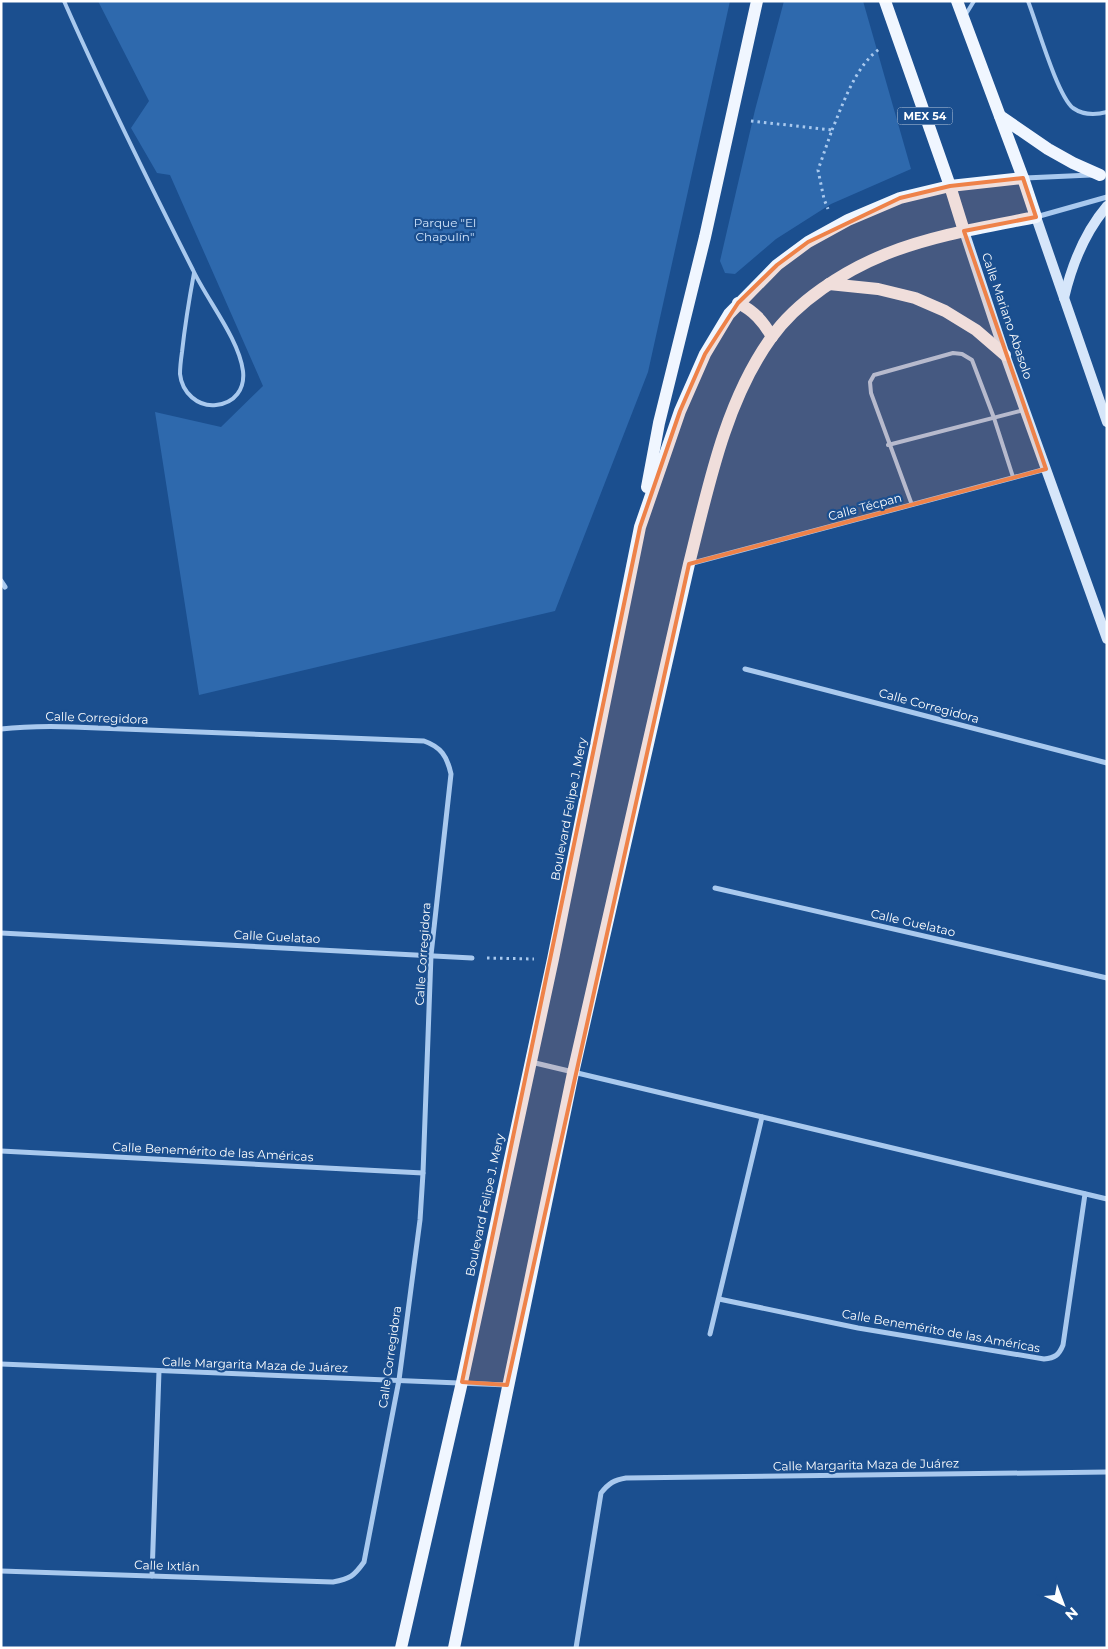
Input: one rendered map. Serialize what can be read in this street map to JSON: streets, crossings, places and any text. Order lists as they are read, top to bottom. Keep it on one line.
{"streets":{"main road":["MEX 54","Calle Mariano Abasolo","Boulevard Felipe J. Mery"],"street":["Calle Técpan","Calle Corregidora","Calle Guelatao","Calle Benemérito de las Américas","Calle Margarita Maza de Juárez","Calle Ixtlán"]},"crossings":[["Calle Mariano Abasolo","Calle Técpan"],["Calle Mariano Abasolo","Boulevard Felipe J. Mery"],["Calle Corregidora","Calle Guelatao"],["Calle Corregidora","Calle Benemérito de las Américas"],["Calle Corregidora","Calle Margarita Maza de Juárez"],["Calle Corregidora","Calle Ixtlán"],["Boulevard Felipe J. Mery","Calle Margarita Maza de Juárez"]],"parks":["Parque \"El Chapulín\""],"north":"bottom right"}
